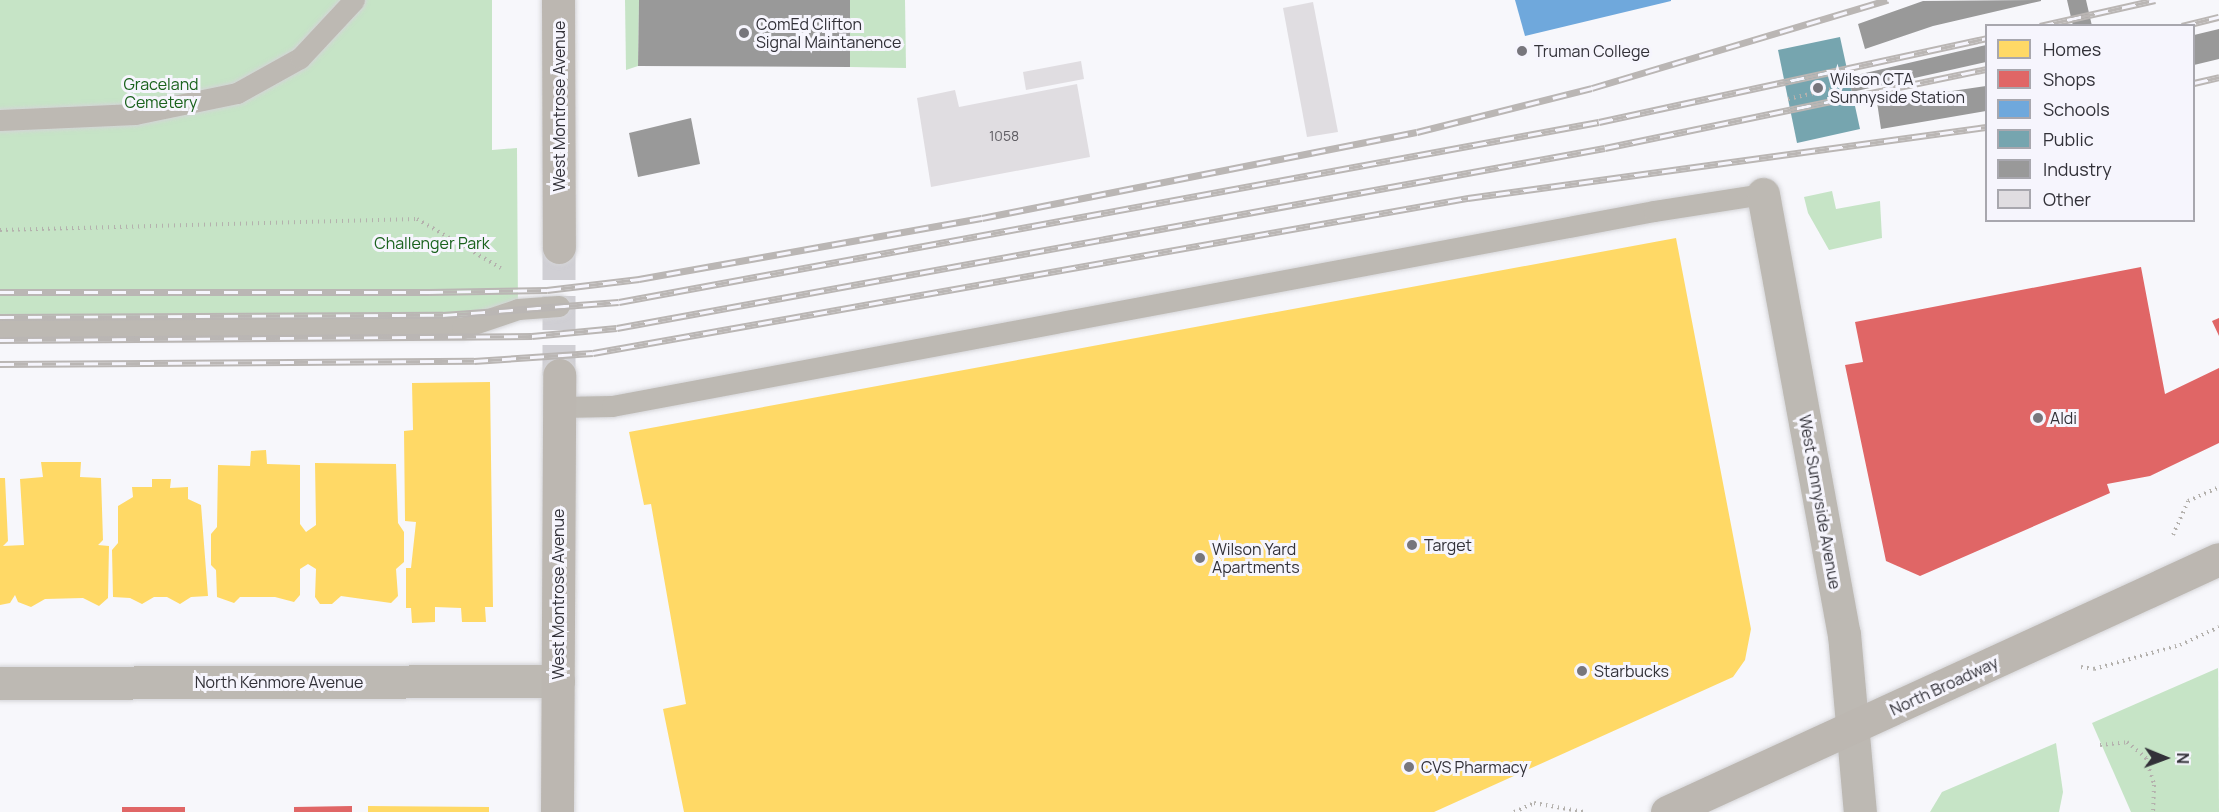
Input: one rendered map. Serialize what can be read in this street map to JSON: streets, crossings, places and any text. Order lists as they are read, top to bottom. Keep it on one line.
{"streets":{"main road":["West Montrose Avenue","North Broadway"],"street":["West Sunnyside Avenue","North Kenmore Avenue"]},"crossings":[["West Montrose Avenue","North Kenmore Avenue"],["West Sunnyside Avenue","North Broadway"]],"parks":["Graceland Cemetery","Challenger Park"],"places":["ComEd Clifton Signal Maintanence","Truman College","Wilson CTA Sunnyside Station","Aldi","Target","Wilson Yard Apartments","Starbucks","CVS Pharmacy"],"house_numbers":["1058"],"legend":["Homes","Shops","Schools","Public","Industry","Other"],"north":"right"}
